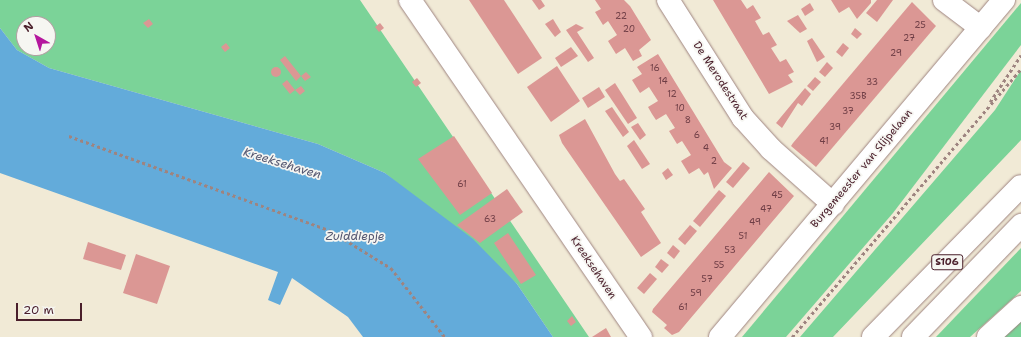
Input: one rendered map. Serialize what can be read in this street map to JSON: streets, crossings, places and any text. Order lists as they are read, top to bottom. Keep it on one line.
{"streets":{"main road":["De Merodestraat","Burgemeester van Slijpelaan","S106","Kreeksehaven"]},"crossings":[["De Merodestraat","Burgemeester van Slijpelaan"]],"water":["Kreeksehaven","Zuiddiepje"],"house_numbers":["22","25","20","27","29","16","14","33","12","35B","10","37","8","39","6","41","4","2","61","45","47","63","49","51","53","55","57","59","61"],"scale_bar":"20 m","north":"top left"}
